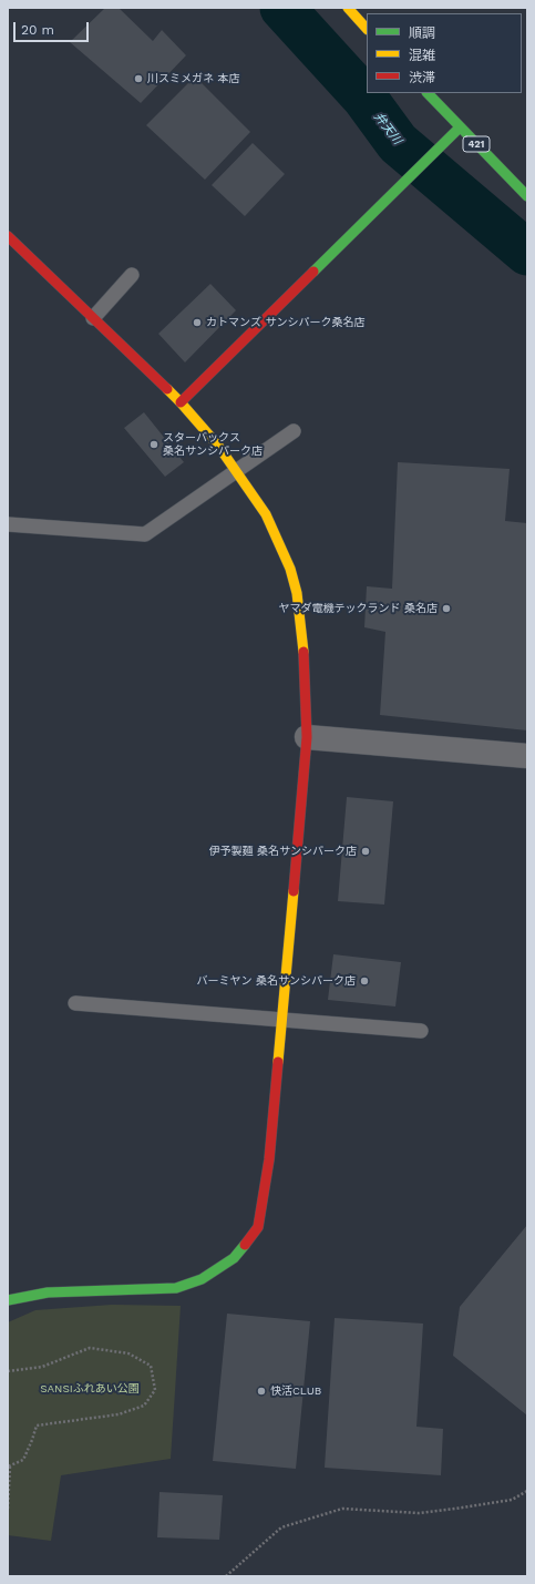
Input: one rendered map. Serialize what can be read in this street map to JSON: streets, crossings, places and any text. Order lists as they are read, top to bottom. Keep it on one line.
{"streets":{"main road":["421"]},"water":["弁天川"],"parks":["SANSIふれあい公園"],"places":["川スミメガネ 本店","カトマンズ サンシパーク桑名店","スターバックス 桑名サンシパーク店","ヤマダ電機テックランド 桑名店","伊予製麺 桑名サンシパーク店","バーミヤン 桑名サンシパーク店","快活CLUB"],"legend":["順調","混雑","渋滞"],"scale_bar":"20 m"}
